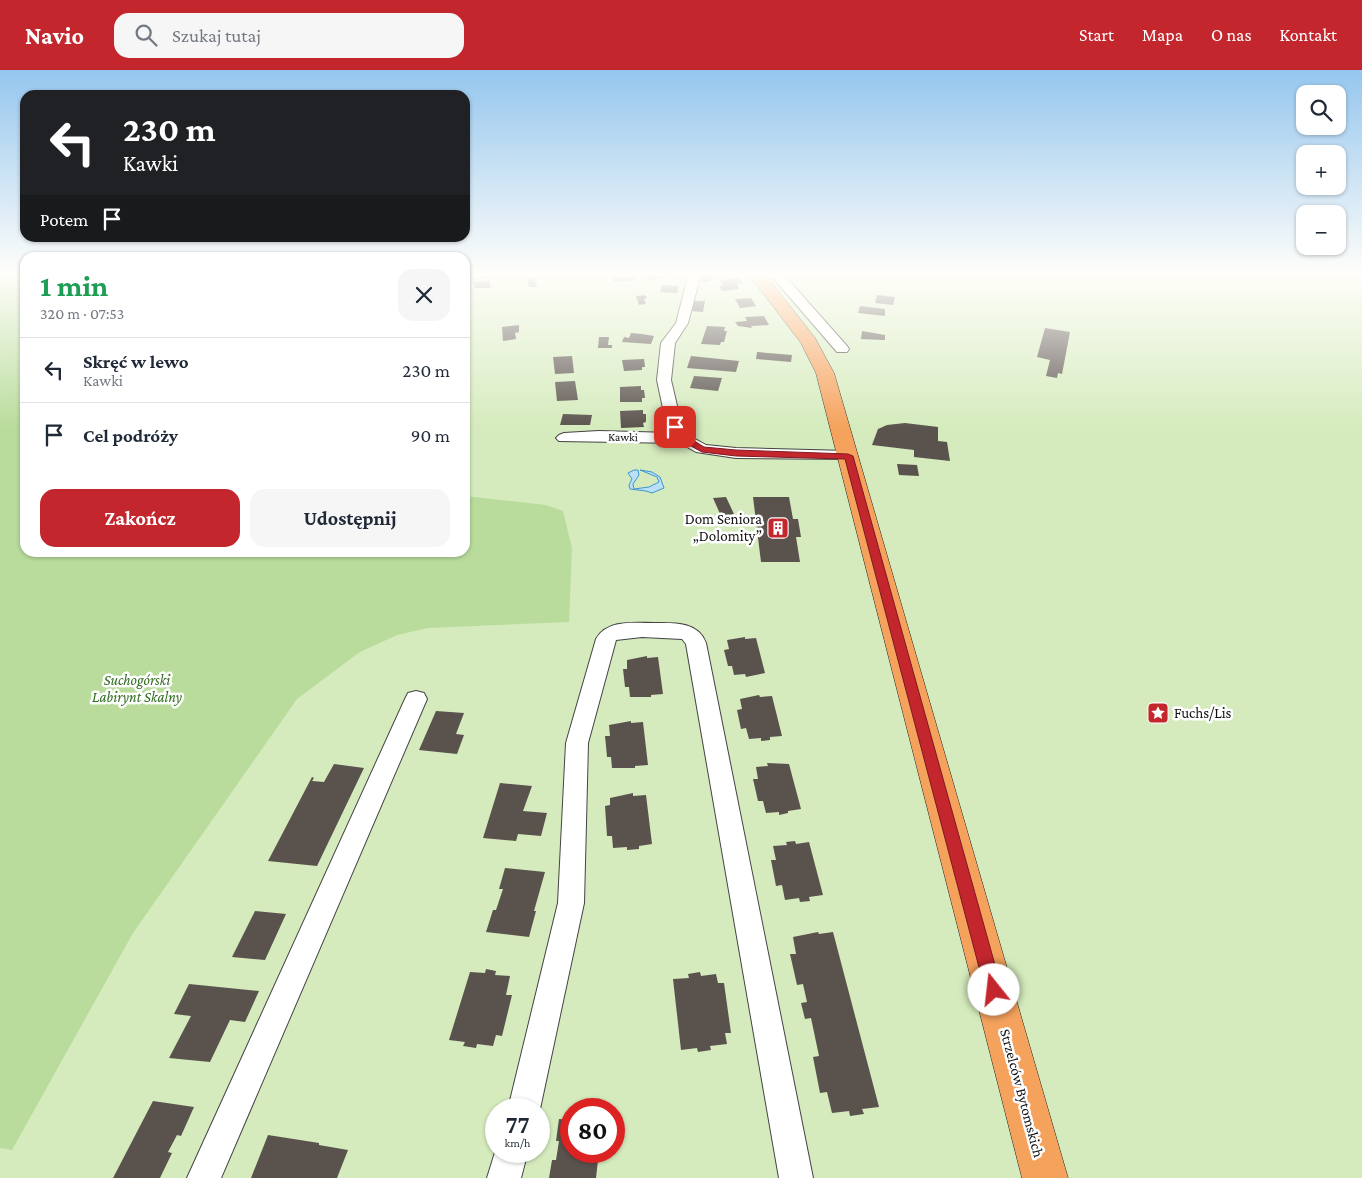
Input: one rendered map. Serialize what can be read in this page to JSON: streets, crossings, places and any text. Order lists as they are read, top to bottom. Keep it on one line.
{"streets":{"highway":["Strzelców Bytomskich"],"street":["Kawki"]},"crossings":[["Kawki","Strzelców Bytomskich"]],"parks":["Suchogórski Labirynt Skalny"],"places":{"building":["Dom Seniora „Dolomity”"],"place":["Fuchs/Lis"]},"page":{"header":"Navio","search":"Szukaj tutaj","nav":["Start","Mapa","O nas","Kontakt"],"map_buttons":["+","−"],"turn":["230 m","Kawki"],"then":"Potem","heading":["1 min","320 m · 07:53"],"list":[{"name":"Skręć w lewo","note":"Kawki","value":"230 m"},{"name":"Cel podróży","value":"90 m"}],"buttons":["Zakończ","Udostępnij"],"speed":"77 km/h","limit":"80"}}
